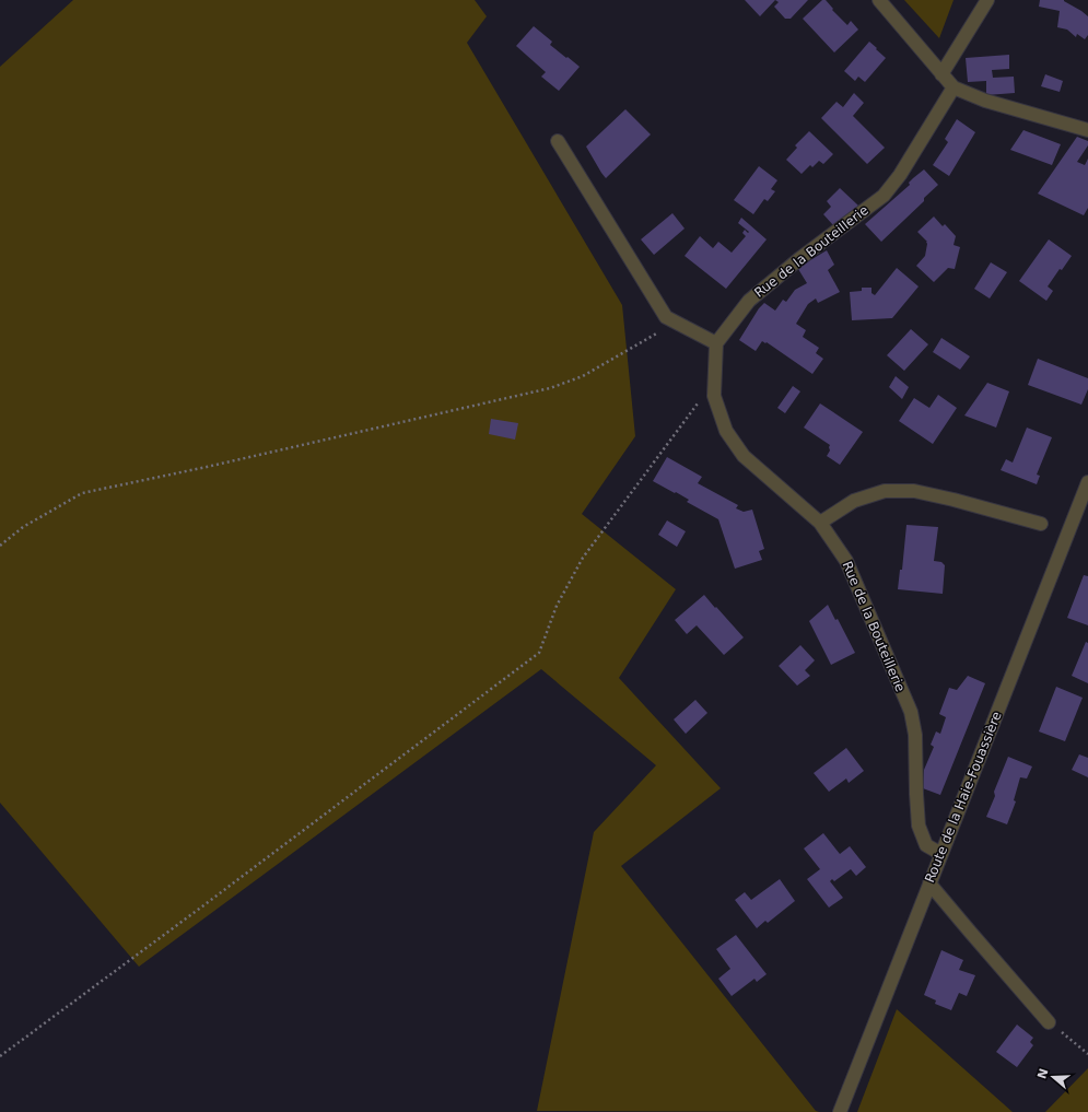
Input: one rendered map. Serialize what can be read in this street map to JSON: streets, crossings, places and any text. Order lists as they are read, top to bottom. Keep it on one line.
{"streets":{"street":["Rue de la Bouteillerie","Route de la Haie-Fouassière"]},"crossings":[["Rue de la Bouteillerie","Route de la Haie-Fouassière"]],"north":"left"}
